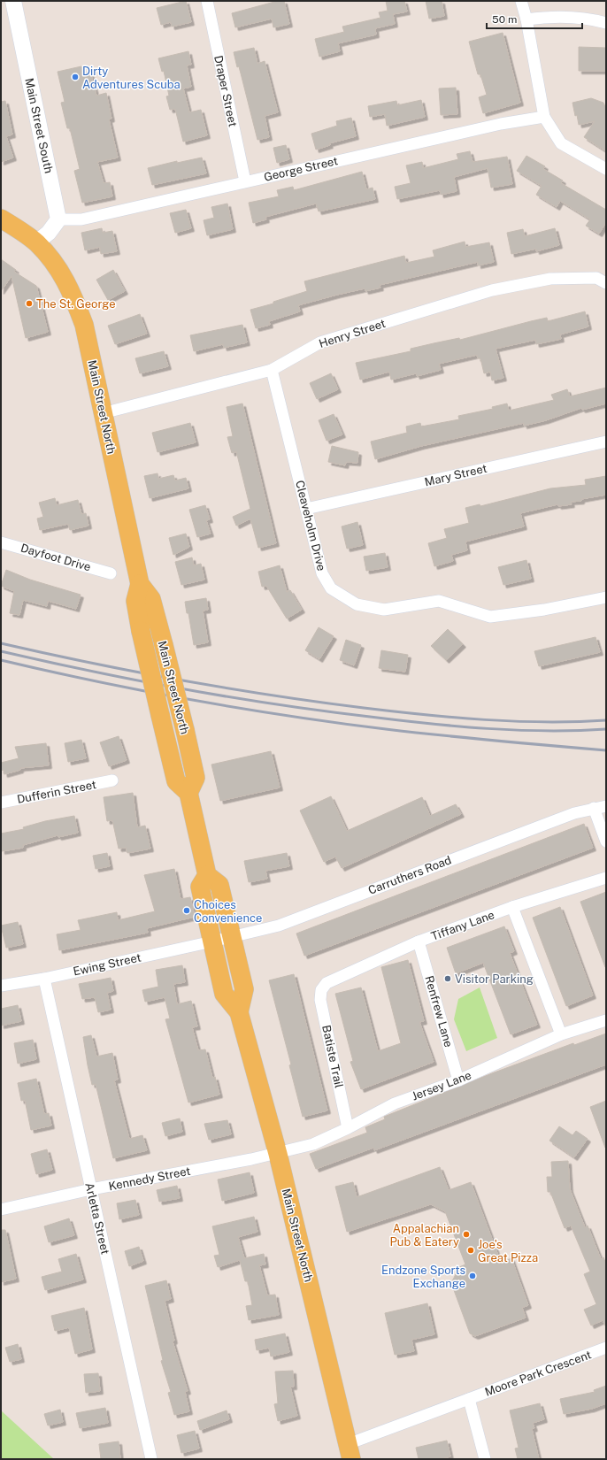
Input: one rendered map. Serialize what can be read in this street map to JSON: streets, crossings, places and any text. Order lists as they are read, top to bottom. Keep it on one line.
{"streets":{"main road":["Main Street South","Main Street North"],"street":["Draper Street","George Street","Henry Street","Mary Street","Cleaveholm Drive","Dayfoot Drive","Dufferin Street","Carruthers Road","Tiffany Lane","Ewing Street","Renfrew Lane","Batiste Trail","Jersey Lane","Kennedy Street","Arletta Street","Moore Park Crescent"]},"crossings":[["Draper Street","George Street"],["Main Street South","George Street"],["Henry Street","Main Street North"],["Henry Street","Cleaveholm Drive"],["Main Street North","Carruthers Road"],["Main Street North","Ewing Street"],["Main Street North","Jersey Lane"],["Main Street North","Kennedy Street"],["Main Street North","Moore Park Crescent"],["Mary Street","Cleaveholm Drive"],["Carruthers Road","Ewing Street"],["Tiffany Lane","Renfrew Lane"],["Tiffany Lane","Batiste Trail"],["Ewing Street","Arletta Street"],["Renfrew Lane","Jersey Lane"],["Batiste Trail","Jersey Lane"],["Jersey Lane","Kennedy Street"],["Kennedy Street","Arletta Street"]],"places":["Dirty Adventures Scuba","The St. George","Choices Convenience","Visitor Parking","Appalachian Pub & Eatery","Joe's Great Pizza","Endzone Sports Exchange"],"scale_bar":"50 m"}
